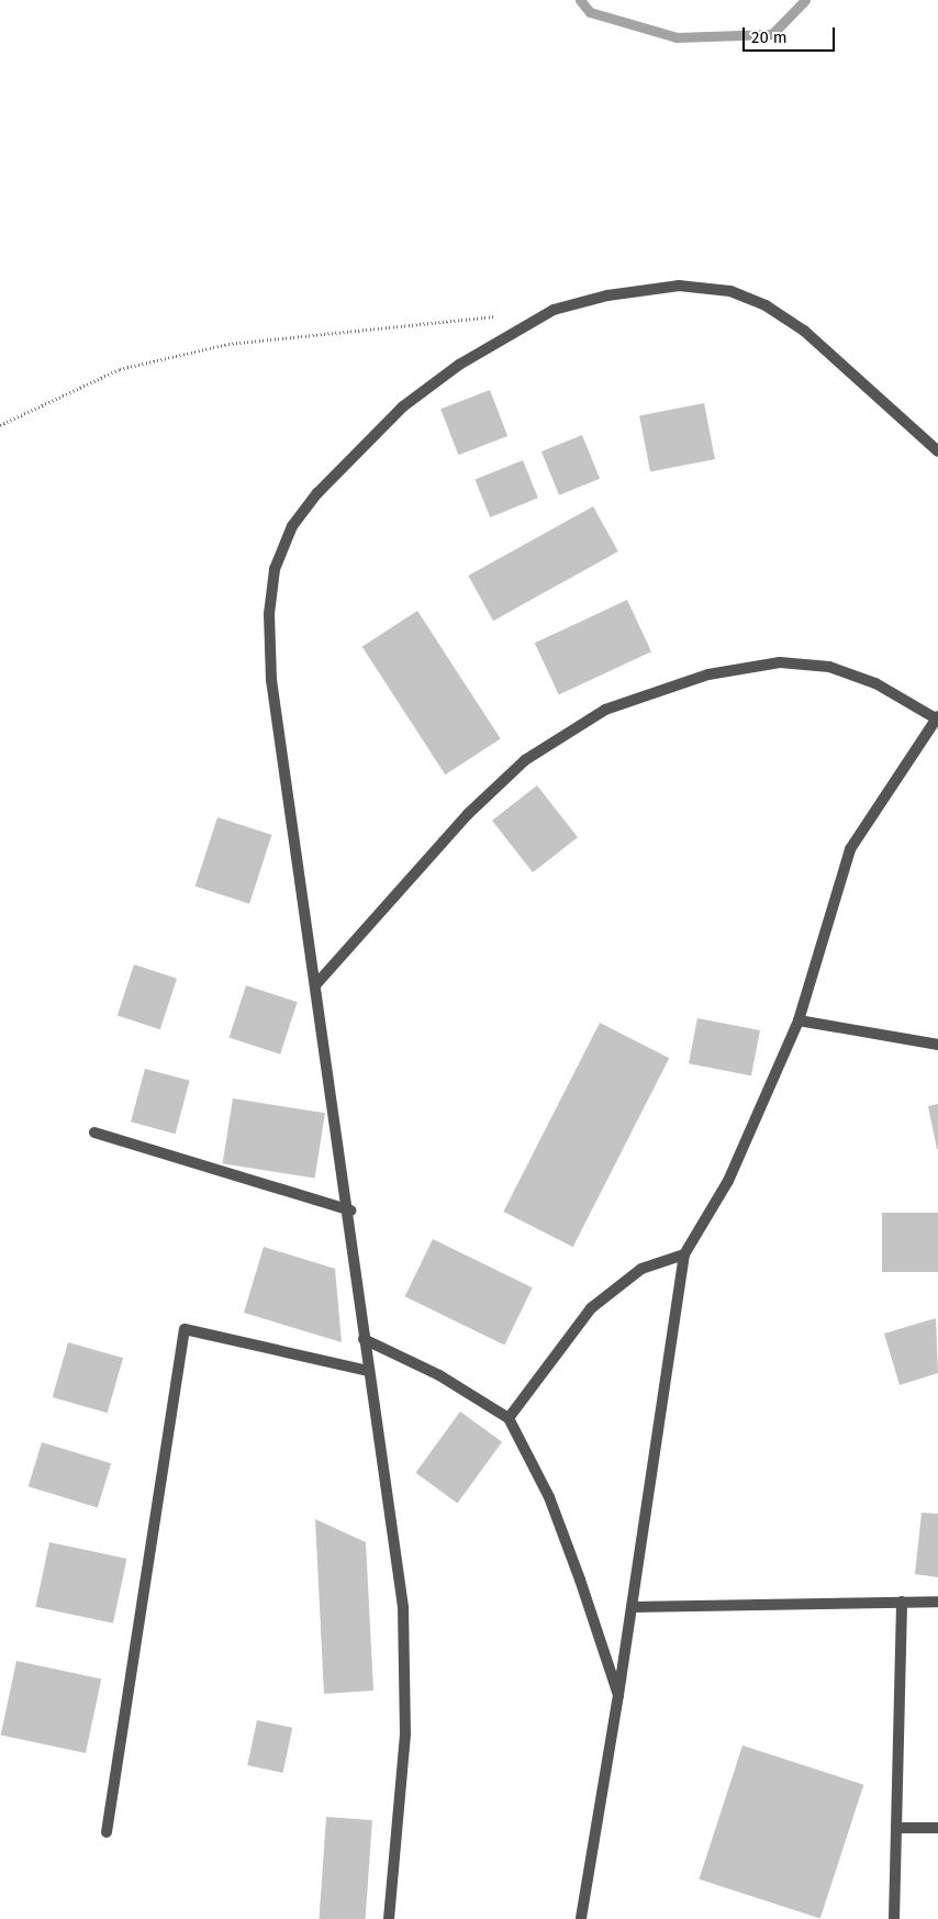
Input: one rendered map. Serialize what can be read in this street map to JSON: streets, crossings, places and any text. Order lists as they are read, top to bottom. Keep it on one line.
{"scale_bar":"20 m"}
